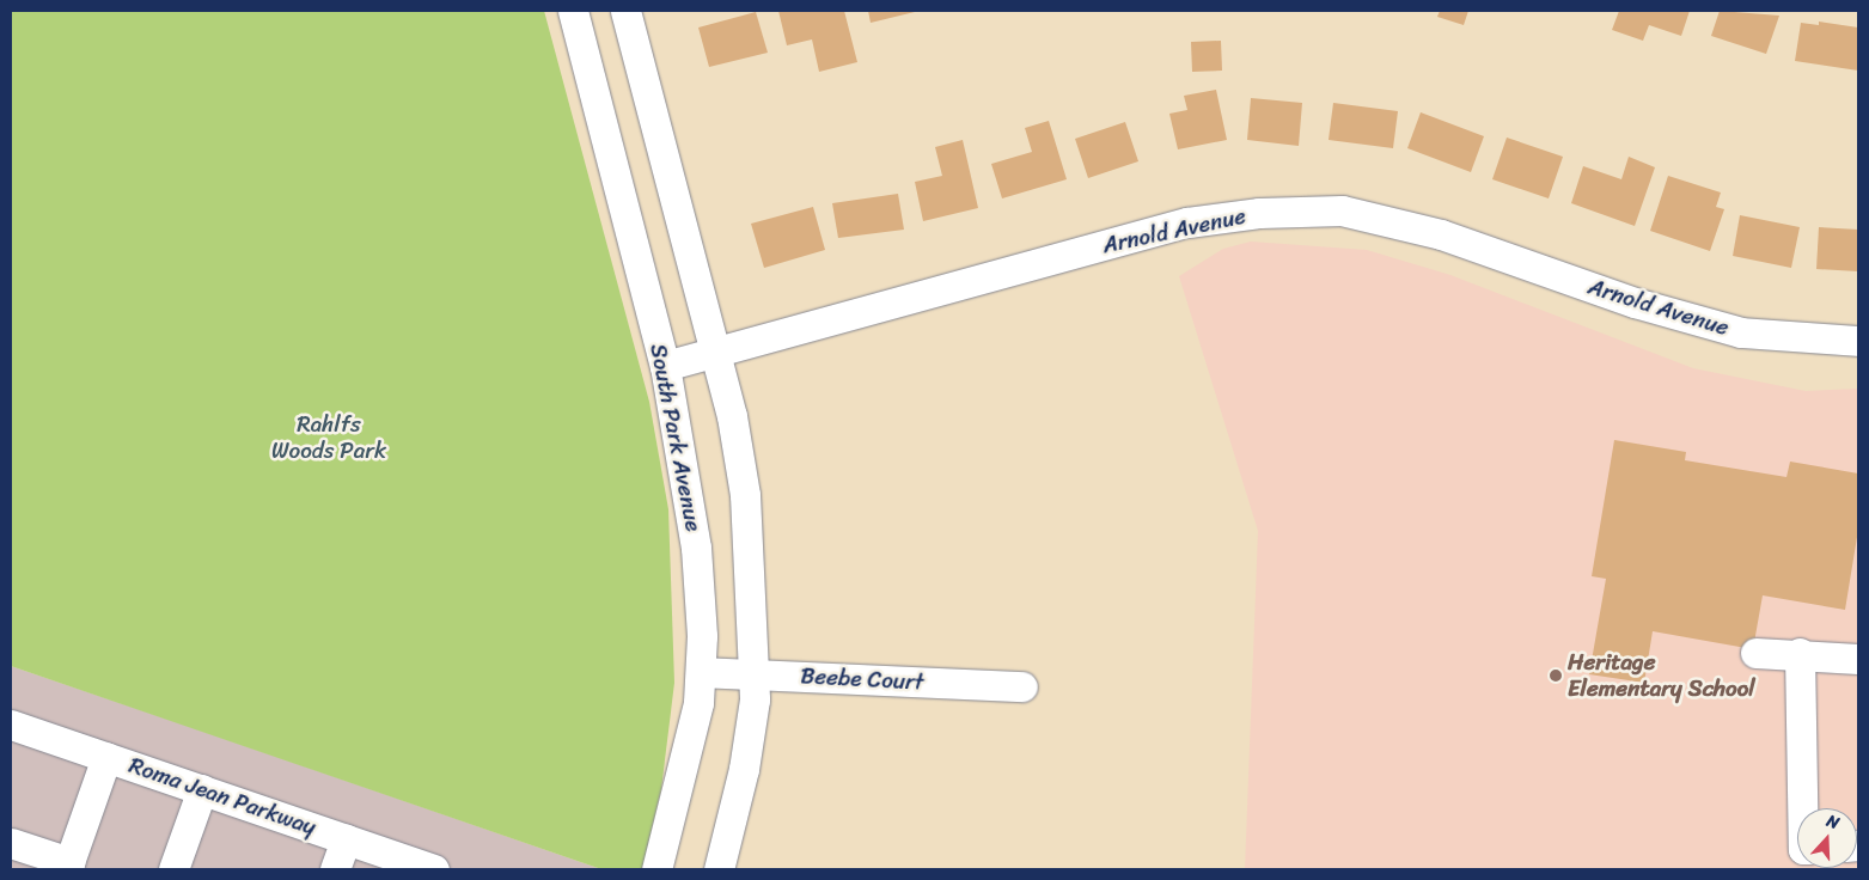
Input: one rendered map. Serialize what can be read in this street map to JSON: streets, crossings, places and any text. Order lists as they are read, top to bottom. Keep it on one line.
{"streets":{"street":["Arnold Avenue","South Park Avenue","Beebe Court","Roma Jean Parkway"]},"crossings":[["Arnold Avenue","South Park Avenue"],["South Park Avenue","Beebe Court"]],"parks":["Rahlfs Woods Park"],"places":["Heritage Elementary School"],"north":"top"}
